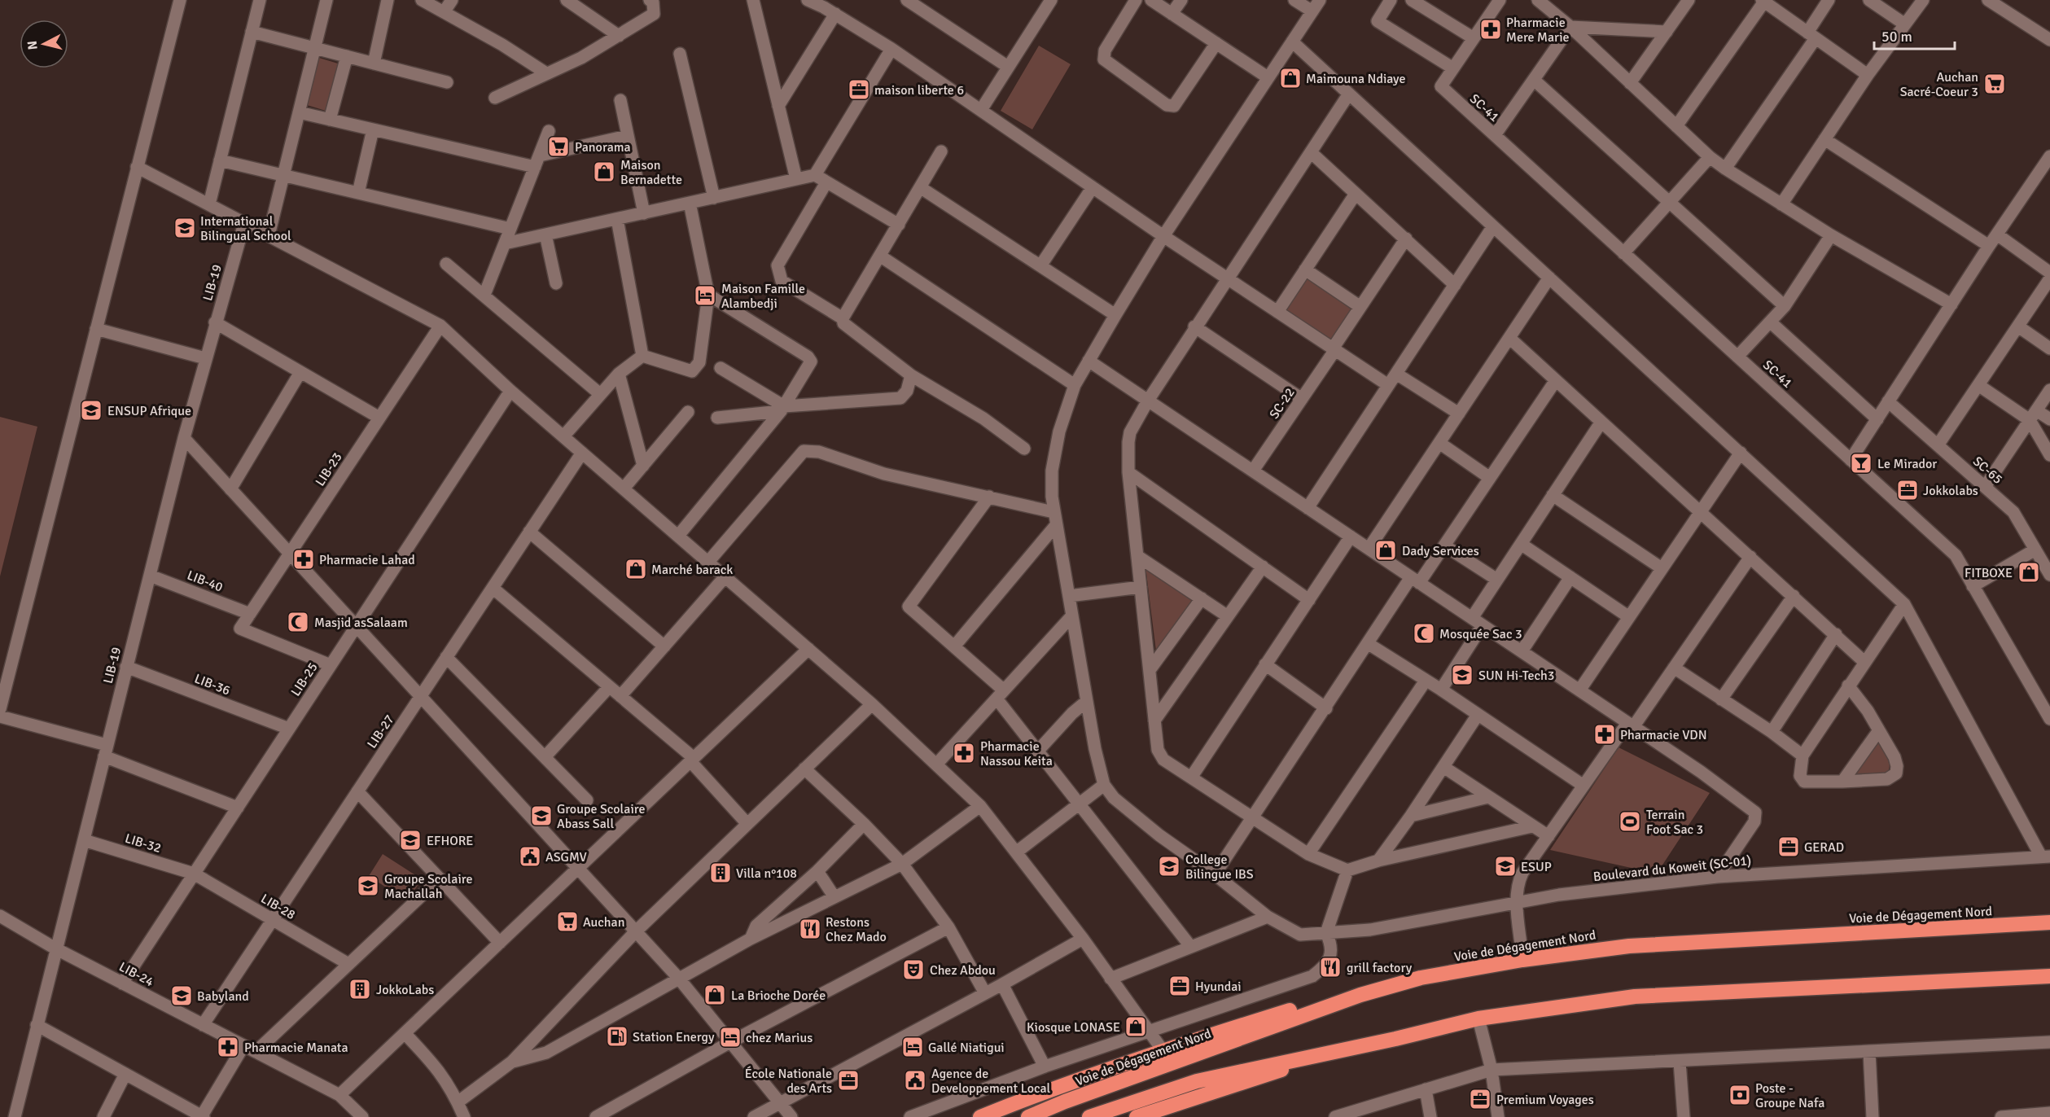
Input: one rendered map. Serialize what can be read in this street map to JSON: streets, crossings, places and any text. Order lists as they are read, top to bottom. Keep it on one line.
{"streets":{"highway":["Voie de Dégagement Nord"],"street":["SC-41","LIB-19","SC-22","LIB-23","SC-65","LIB-40","LIB-25","LIB-36","LIB-27","LIB-32","Boulevard du Koweit (SC-01)","LIB-28","LIB-24"]},"crossings":[["LIB-19","LIB-40"],["LIB-19","LIB-36"],["LIB-19","LIB-32"],["LIB-19","LIB-24"],["LIB-23","LIB-40"],["LIB-23","LIB-25"],["LIB-25","LIB-36"],["LIB-25","LIB-32"],["LIB-25","LIB-28"],["LIB-25","LIB-24"],["LIB-27","LIB-28"],["LIB-27","LIB-24"],["LIB-32","LIB-28"]],"places":{"pharmacy":["Pharmacie Mere Marie","Pharmacie Lahad","Pharmacie VDN","Pharmacie Nassou Keita","Pharmacie Manata"],"shop":["Maimouna Ndiaye","Maison Bernadette","Dady Services","Marché barack","FITBOXE","La Brioche Dorée","Kiosque LONASE"],"supermarket":["Auchan Sacré-Coeur 3","Panorama","Auchan"],"office":["maison liberte 6","Jokkolabs","GERAD","Hyundai","École Nationale des Arts","Premium Voyages"],"school or university":["International Bilingual School","ENSUP Afrique","SUN Hi-Tech3","Groupe Scolaire Abass Sall","EFHORE","College Bilingue IBS","ESUP","Groupe Scolaire Machallah","Babyland"],"hotel":["Maison Famille Alambedji","chez Marius","Gallé Niatigui"],"bar":["Le Mirador"],"mosque":["Masjid asSalaam","Mosquée Sac 3"],"sports":["Terrain Foot Sac 3"],"public building":["ASGMV","Agence de Developpement Local"],"building":["Villa n°108","JokkoLabs"],"restaurant":["Restons Chez Mado","grill factory"],"theatre":["Chez Abdou"],"fuel station":["Station Energy"],"bank":["Poste - Groupe Nafa"]},"scale_bar":"50 m","north":"left"}
